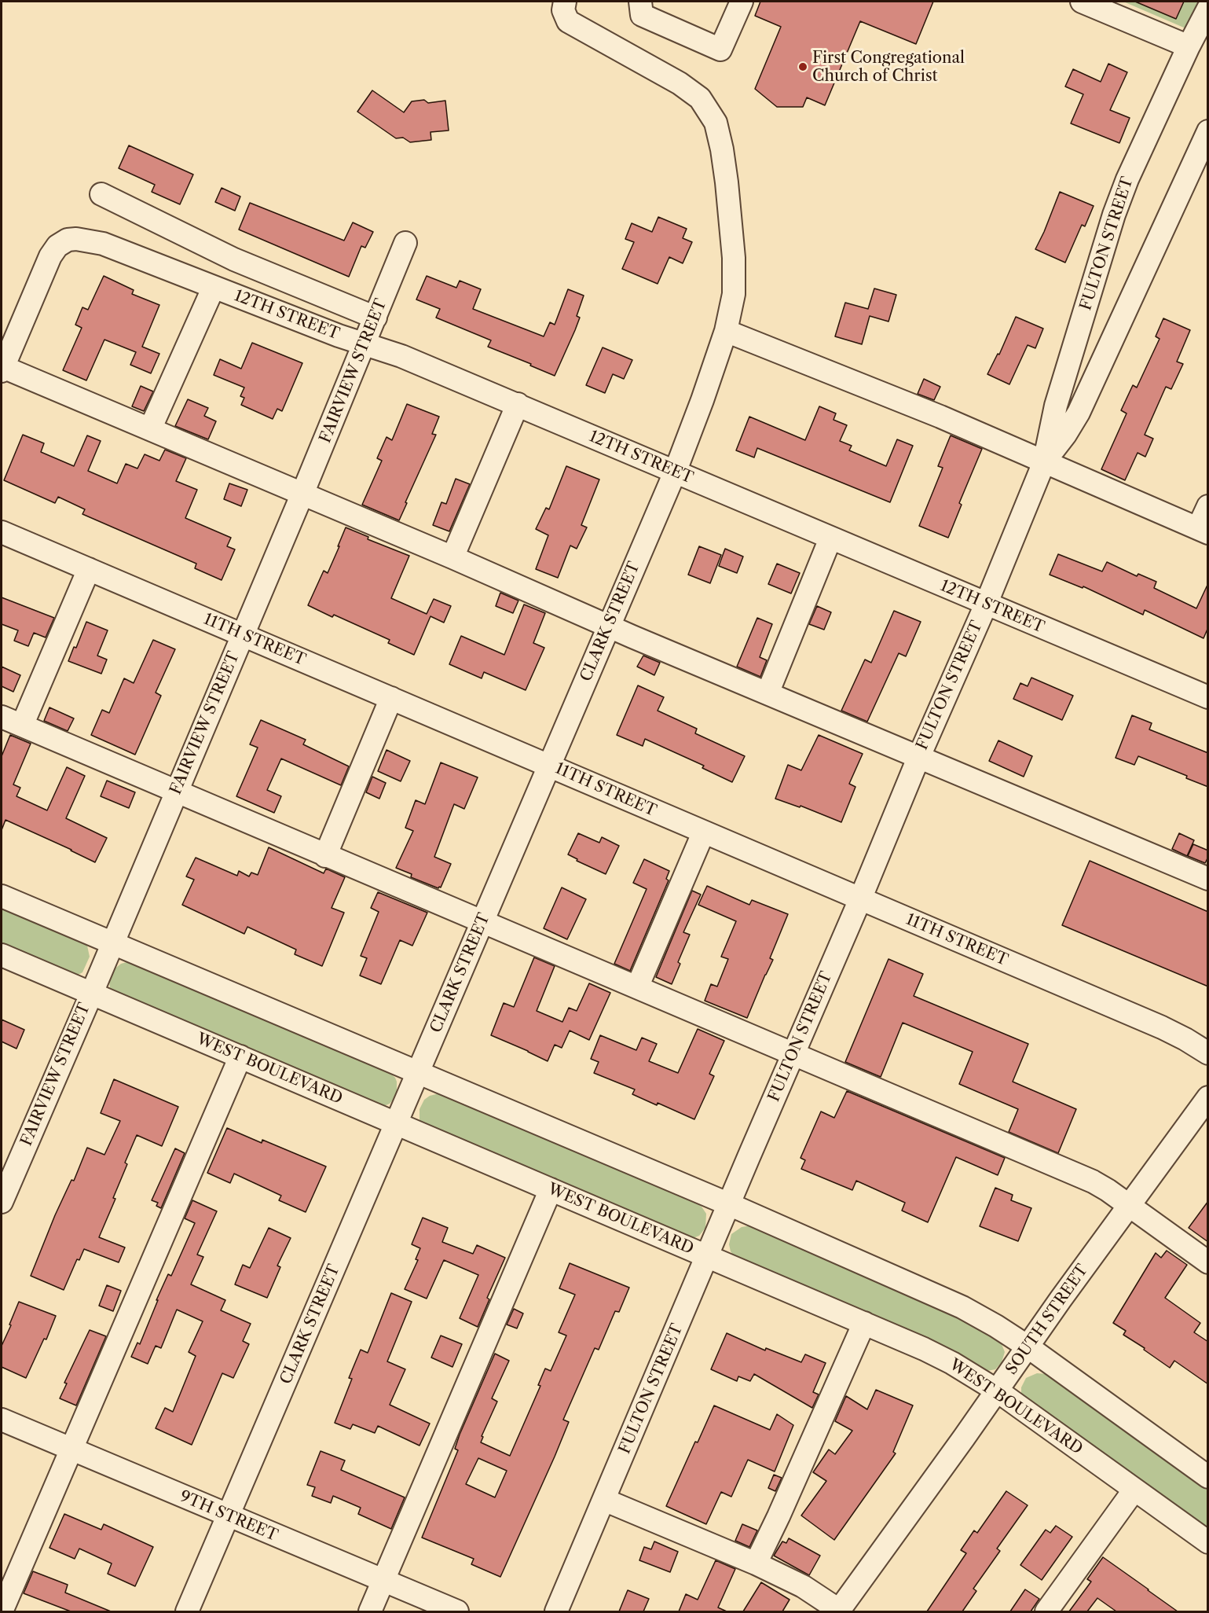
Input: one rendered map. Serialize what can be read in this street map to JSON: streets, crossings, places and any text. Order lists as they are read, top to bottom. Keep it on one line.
{"streets":{"street":["FULTON STREET","12TH STREET","FAIRVIEW STREET","CLARK STREET","11TH STREET","WEST BOULEVARD","SOUTH STREET","9TH STREET"]},"crossings":[["FULTON STREET","12TH STREET"],["FULTON STREET","11TH STREET"],["FULTON STREET","WEST BOULEVARD"],["12TH STREET","FAIRVIEW STREET"],["12TH STREET","CLARK STREET"],["FAIRVIEW STREET","11TH STREET"],["FAIRVIEW STREET","WEST BOULEVARD"],["CLARK STREET","11TH STREET"],["CLARK STREET","WEST BOULEVARD"],["CLARK STREET","9TH STREET"],["WEST BOULEVARD","SOUTH STREET"]],"places":["First Congregational Church of Christ"]}
